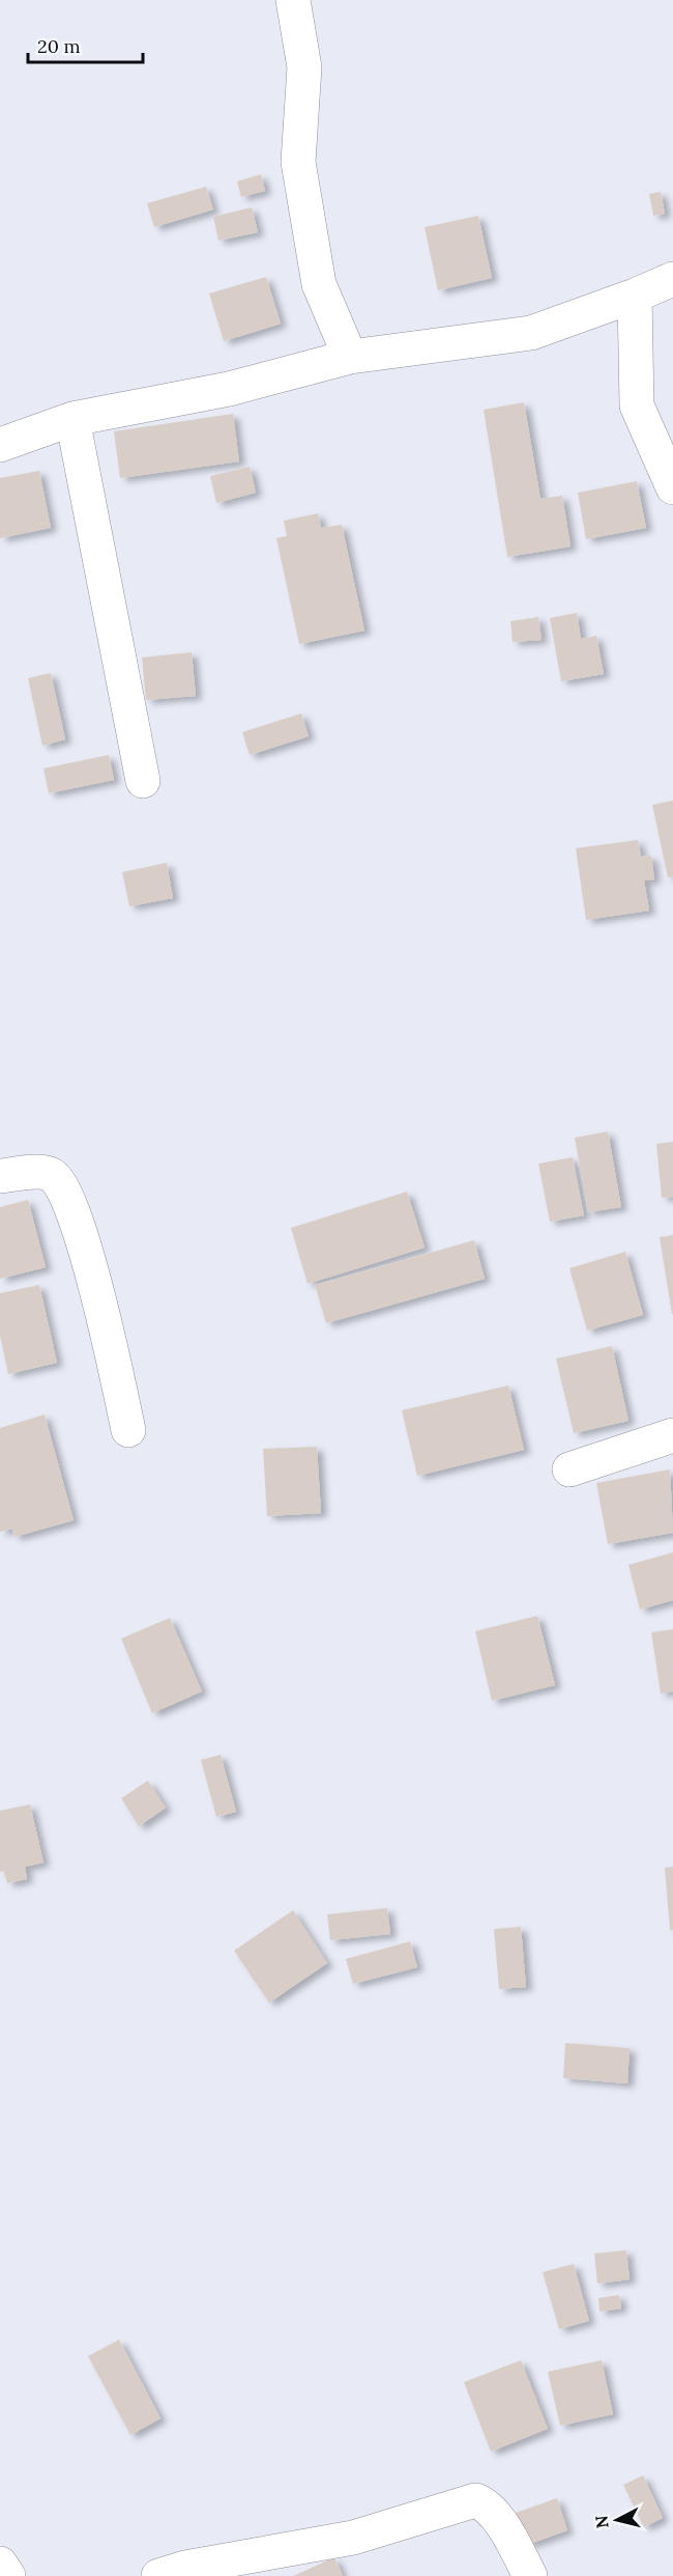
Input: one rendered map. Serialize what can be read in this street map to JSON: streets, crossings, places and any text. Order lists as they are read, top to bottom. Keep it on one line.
{"scale_bar":"20 m","north":"left"}
